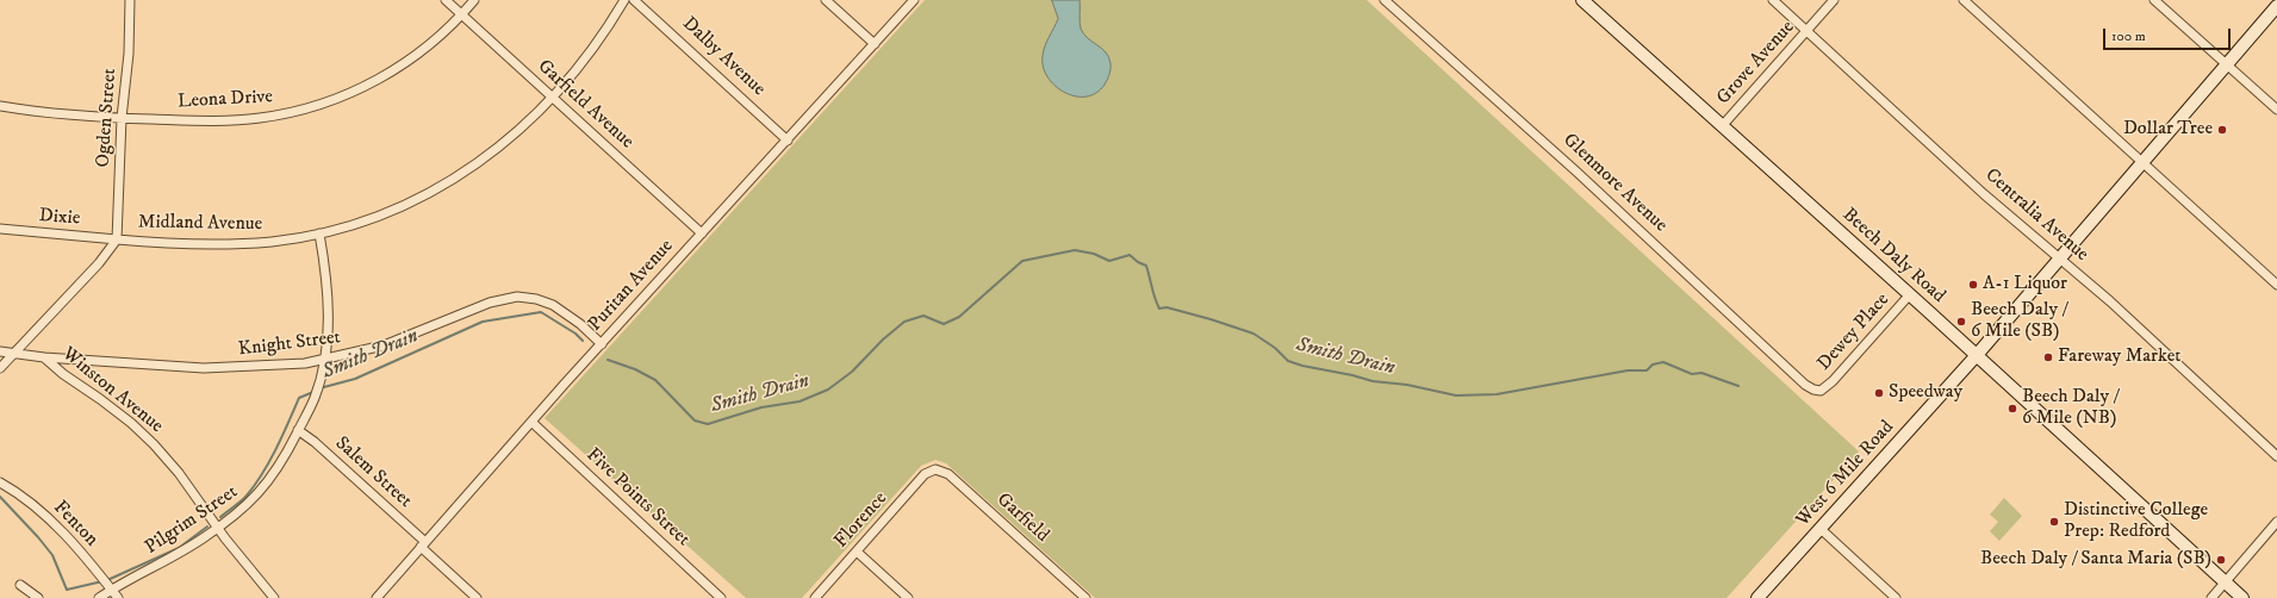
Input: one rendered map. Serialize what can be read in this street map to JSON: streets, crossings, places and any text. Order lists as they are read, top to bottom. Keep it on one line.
{"streets":{"main road":["Beech Daly Road","West 6 Mile Road"],"street":["Dalby Avenue","Grove Avenue","Leona Drive","Garfield Avenue","Ogden Street","Glenmore Avenue","Centralia Avenue","Dixie","Midland Avenue","Puritan Avenue","Dewey Place","Knight Street","Winston Avenue","Salem Street","Five Points Street","Garfield","Pilgrim Street","Florence","Fenton"]},"crossings":[["Dalby Avenue","Puritan Avenue"],["Grove Avenue","Centralia Avenue"],["Grove Avenue","Beech Daly Road"],["Leona Drive","Garfield Avenue"],["Leona Drive","Ogden Street"],["Garfield Avenue","Midland Avenue"],["Garfield Avenue","Puritan Avenue"],["Ogden Street","Dixie"],["Ogden Street","Midland Avenue"],["Glenmore Avenue","Dewey Place"],["Centralia Avenue","West 6 Mile Road"],["Dixie","Midland Avenue"],["Midland Avenue","Winston Avenue"],["Midland Avenue","Pilgrim Street"],["Beech Daly Road","Dewey Place"],["Beech Daly Road","West 6 Mile Road"],["Puritan Avenue","Knight Street"],["Puritan Avenue","Salem Street"],["Puritan Avenue","Five Points Street"],["Knight Street","Winston Avenue"],["Knight Street","Pilgrim Street"],["Winston Avenue","Pilgrim Street"],["Salem Street","Pilgrim Street"],["Garfield","Florence"],["Pilgrim Street","Fenton"]],"water":["Smith Drain"],"places":["Dollar Tree","A-1 Liquor","Beech Daly / 6 Mile (SB)","Fareway Market","Speedway","Beech Daly / 6 Mile (NB)","Distinctive College Prep: Redford","Beech Daly / Santa Maria (SB)"],"scale_bar":"100 m"}
